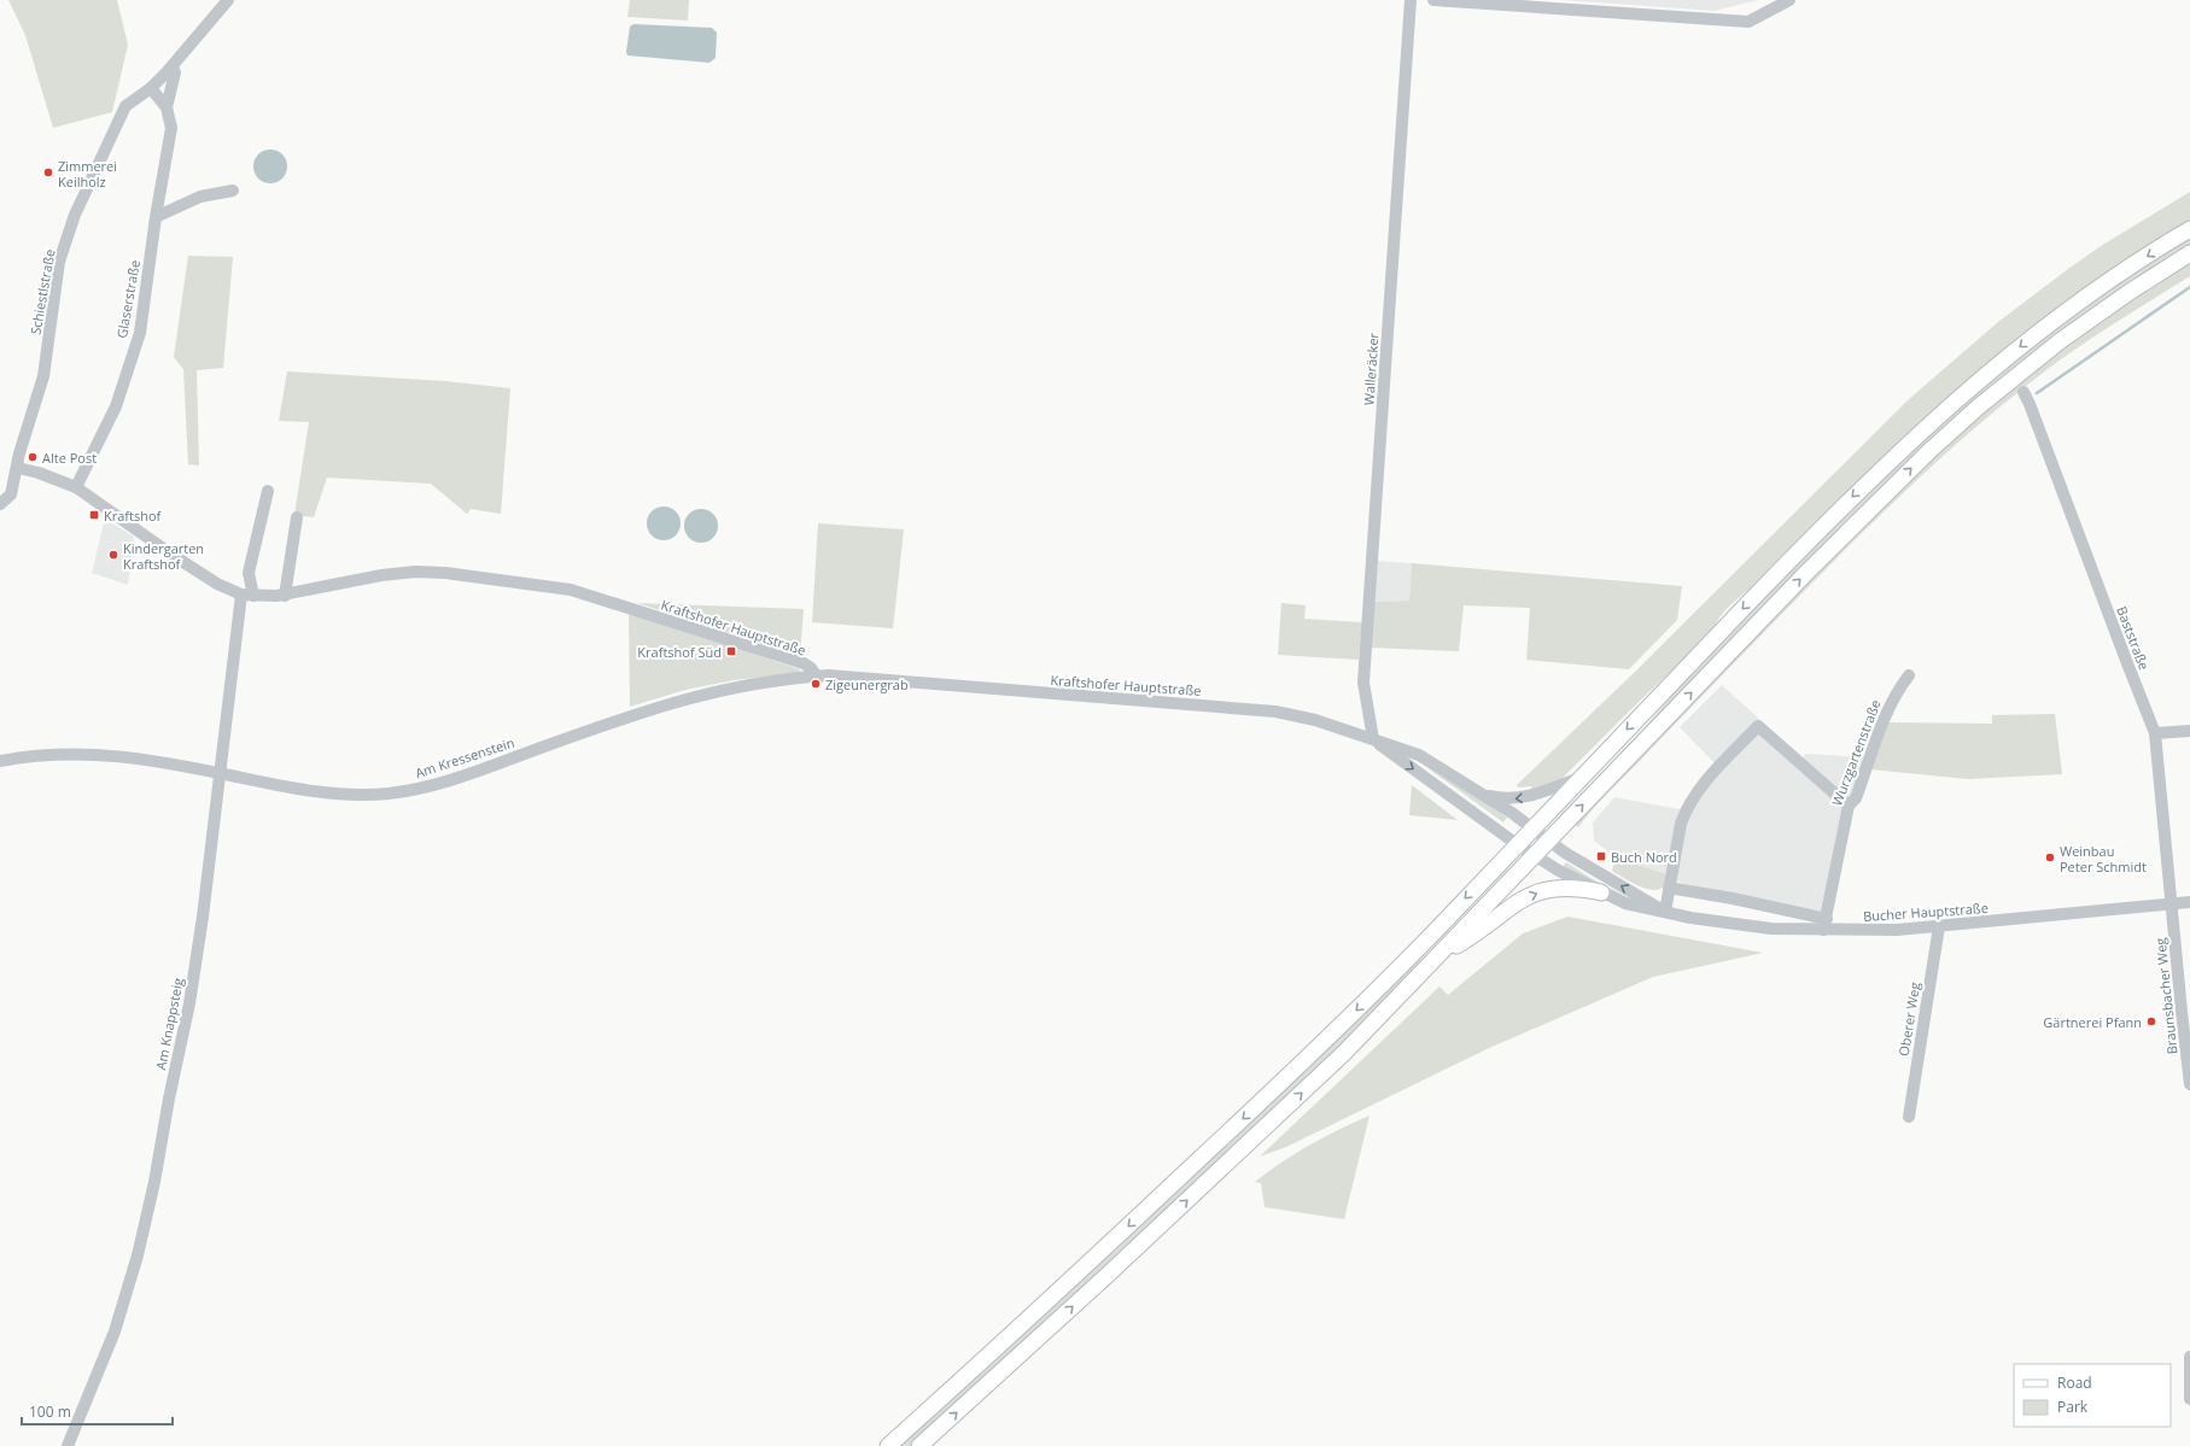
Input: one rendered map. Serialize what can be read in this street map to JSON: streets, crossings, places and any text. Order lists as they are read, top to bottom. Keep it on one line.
{"streets":{"street":["Schiestlstraße","Glaserstraße","Walleräcker","Kraftshofer Hauptstraße","Baststraße","Wurzgartenstraße","Am Kressenstein","Bucher Hauptstraße","Braunsbacher Weg","Oberer Weg","Am Knappsteig"]},"crossings":[["Schiestlstraße","Glaserstraße"],["Schiestlstraße","Kraftshofer Hauptstraße"],["Glaserstraße","Kraftshofer Hauptstraße"],["Walleräcker","Kraftshofer Hauptstraße"],["Kraftshofer Hauptstraße","Am Kressenstein"],["Kraftshofer Hauptstraße","Bucher Hauptstraße"],["Kraftshofer Hauptstraße","Am Knappsteig"],["Baststraße","Bucher Hauptstraße"],["Baststraße","Braunsbacher Weg"],["Wurzgartenstraße","Bucher Hauptstraße"],["Am Kressenstein","Am Knappsteig"],["Bucher Hauptstraße","Braunsbacher Weg"],["Bucher Hauptstraße","Oberer Weg"]],"places":{"other":["Zimmerei Keilholz","Alte Post","Kindergarten Kraftshof","Zigeunergrab","Weinbau Peter Schmidt","Gärtnerei Pfann"],"transit":["Kraftshof","Kraftshof Süd","Buch Nord"]},"legend":["Road","Park"],"scale_bar":"100 m"}
